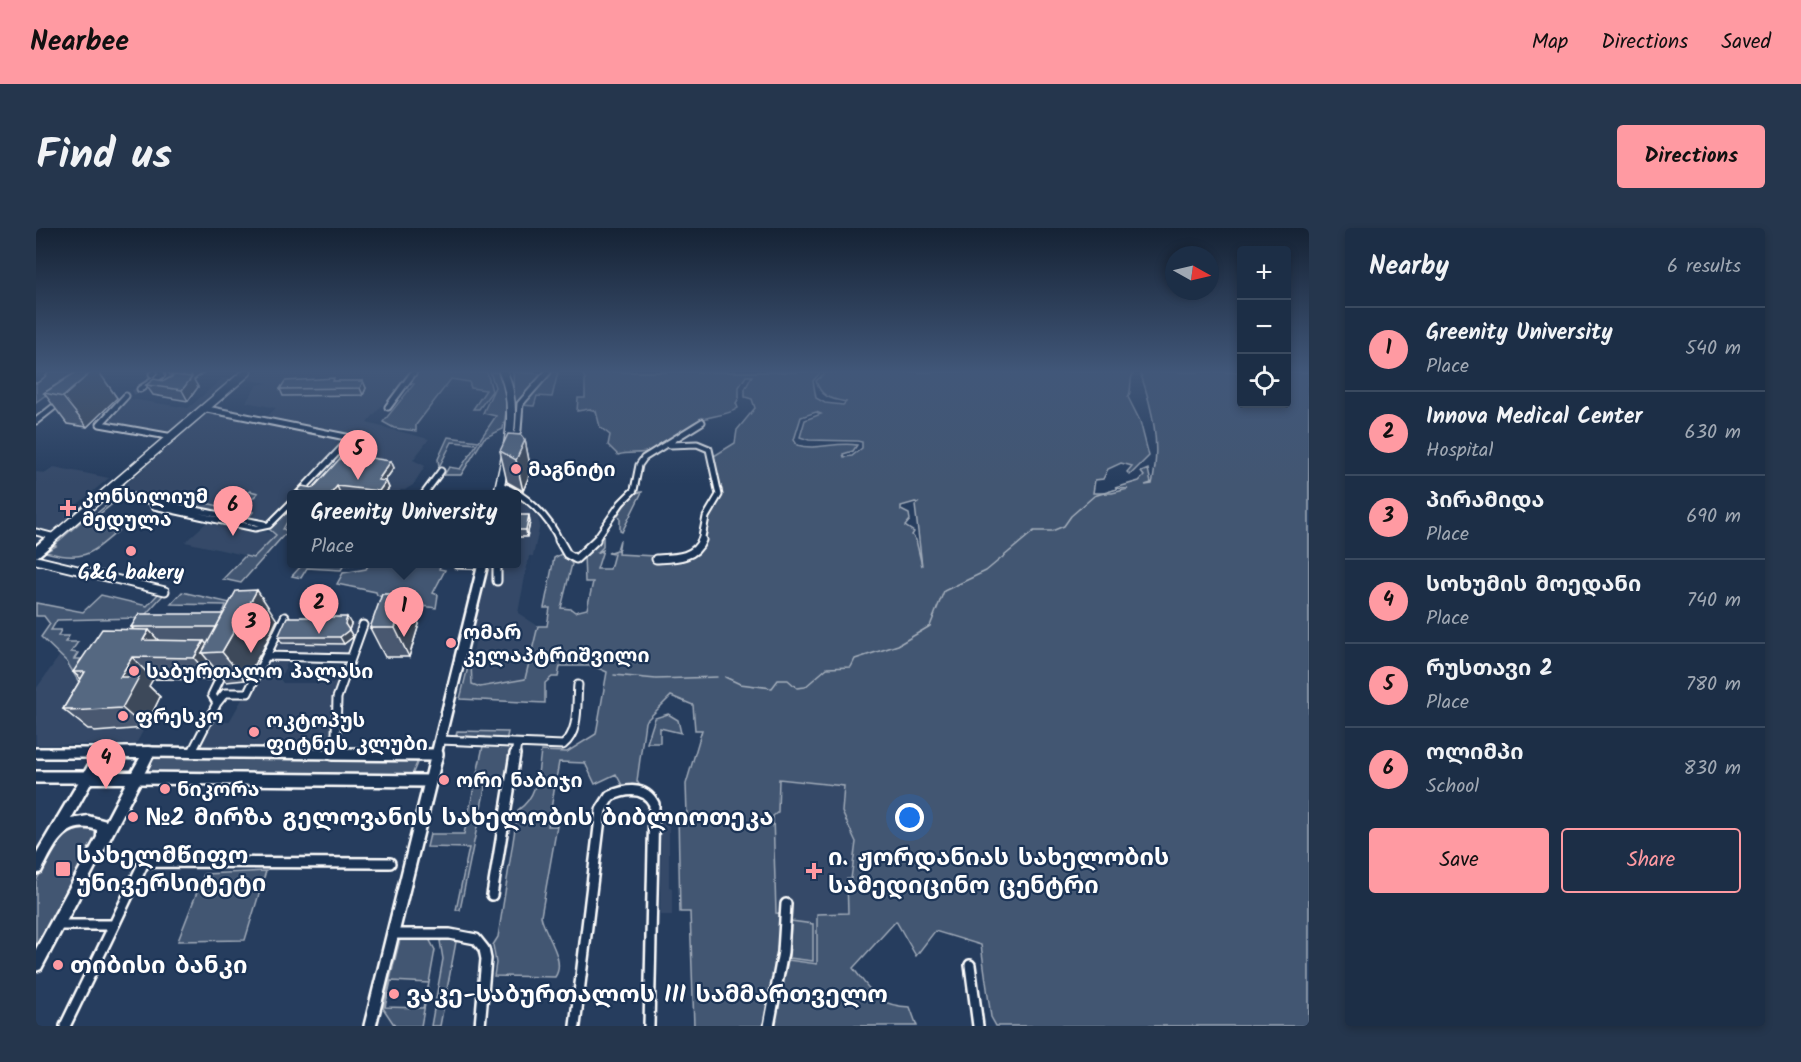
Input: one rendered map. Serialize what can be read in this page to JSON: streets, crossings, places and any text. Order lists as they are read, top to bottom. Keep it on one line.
{"places":{"other":["მაგნიტი","G&G bakery","ომარ კელაპტრიშვილი","საბურთალო პალასი","ფრესკო","ოკტოპუს ფიტნეს კლუბი","ორი ნაბიჯი","ნიკორა","№2 მირზა გელოვანის სახელობის ბიბლიოთეკა","თიბისი ბანკი","ვაკე-საბურთალოს III სამმართველო"],"health":["კონსილიუმ მედულა","ი. ჟორდანიას სახელობის სამედიცინო ცენტრი"],"transit":["სახელმწიფო უნივერსიტეტი"]},"north":"right","page":{"header":"Nearbee","nav":["Map","Directions","Saved"],"title":"Find us","buttons":["Directions",["Save","Share"]],"heading":["Nearby","6 results"],"map_buttons":["+","−"],"list":[{"mark":"1","name":"Greenity University","note":"Place","value":"540 m"},{"mark":"2","name":"Innova Medical Center","note":"Hospital","value":"630 m"},{"mark":"3","name":"პირამიდა","note":"Place","value":"690 m"},{"mark":"4","name":"სოხუმის მოედანი","note":"Place","value":"740 m"},{"mark":"5","name":"რუსთავი 2","note":"Place","value":"780 m"},{"mark":"6","name":"ოლიმპი","note":"School","value":"830 m"}],"pins":["5","6","2","1","3","4"],"popup":["Greenity University","Place"]}}
